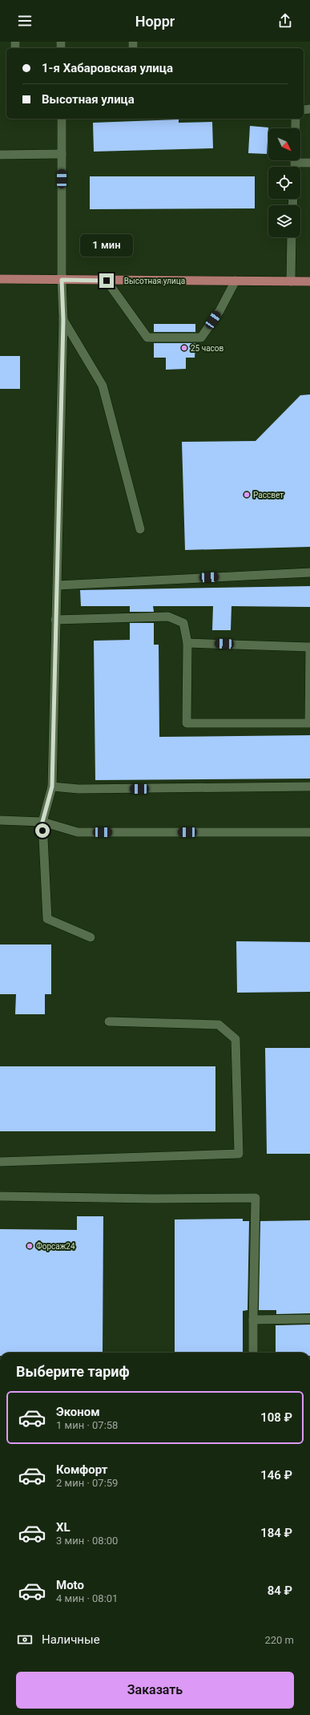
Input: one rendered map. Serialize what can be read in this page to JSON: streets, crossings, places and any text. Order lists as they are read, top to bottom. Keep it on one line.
{"streets":{"main road":["Высотная улица"]},"places":["25 часов","Рассвет","Форсаж24"],"north":"bottom right","page":{"header":"Hoppr","banner":["1-я Хабаровская улица","Высотная улица"],"bubble":"1 мин","heading":"Выберите тариф","list":[{"name":"Эконом","note":"1 мин · 07:58","value":"108 ₽"},{"name":"Комфорт","note":"2 мин · 07:59","value":"146 ₽"},{"name":"XL","note":"3 мин · 08:00","value":"184 ₽"},{"name":"Moto","note":"4 мин · 08:01","value":"84 ₽"}],"pay":["Наличные","220 m"],"buttons":"Заказать"}}
